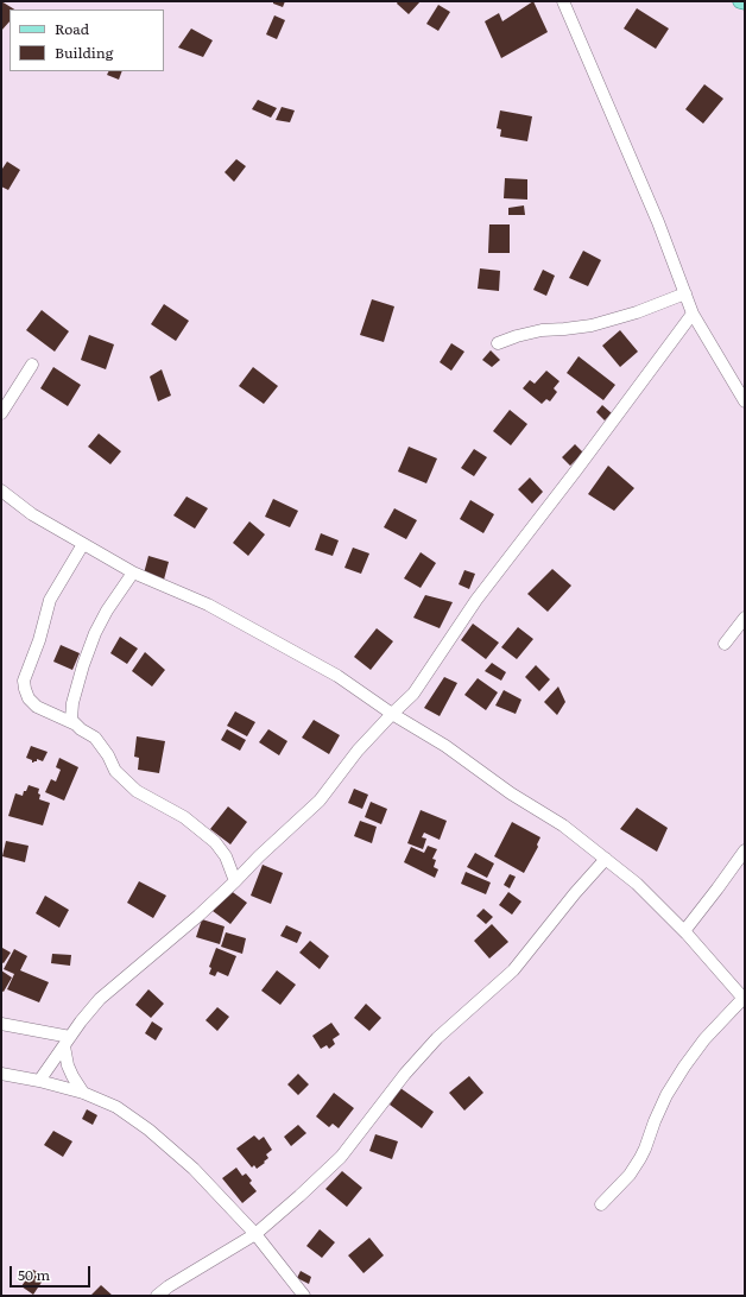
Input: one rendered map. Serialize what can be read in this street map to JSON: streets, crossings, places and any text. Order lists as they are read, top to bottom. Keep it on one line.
{"legend":["Road","Building"],"scale_bar":"50 m"}
